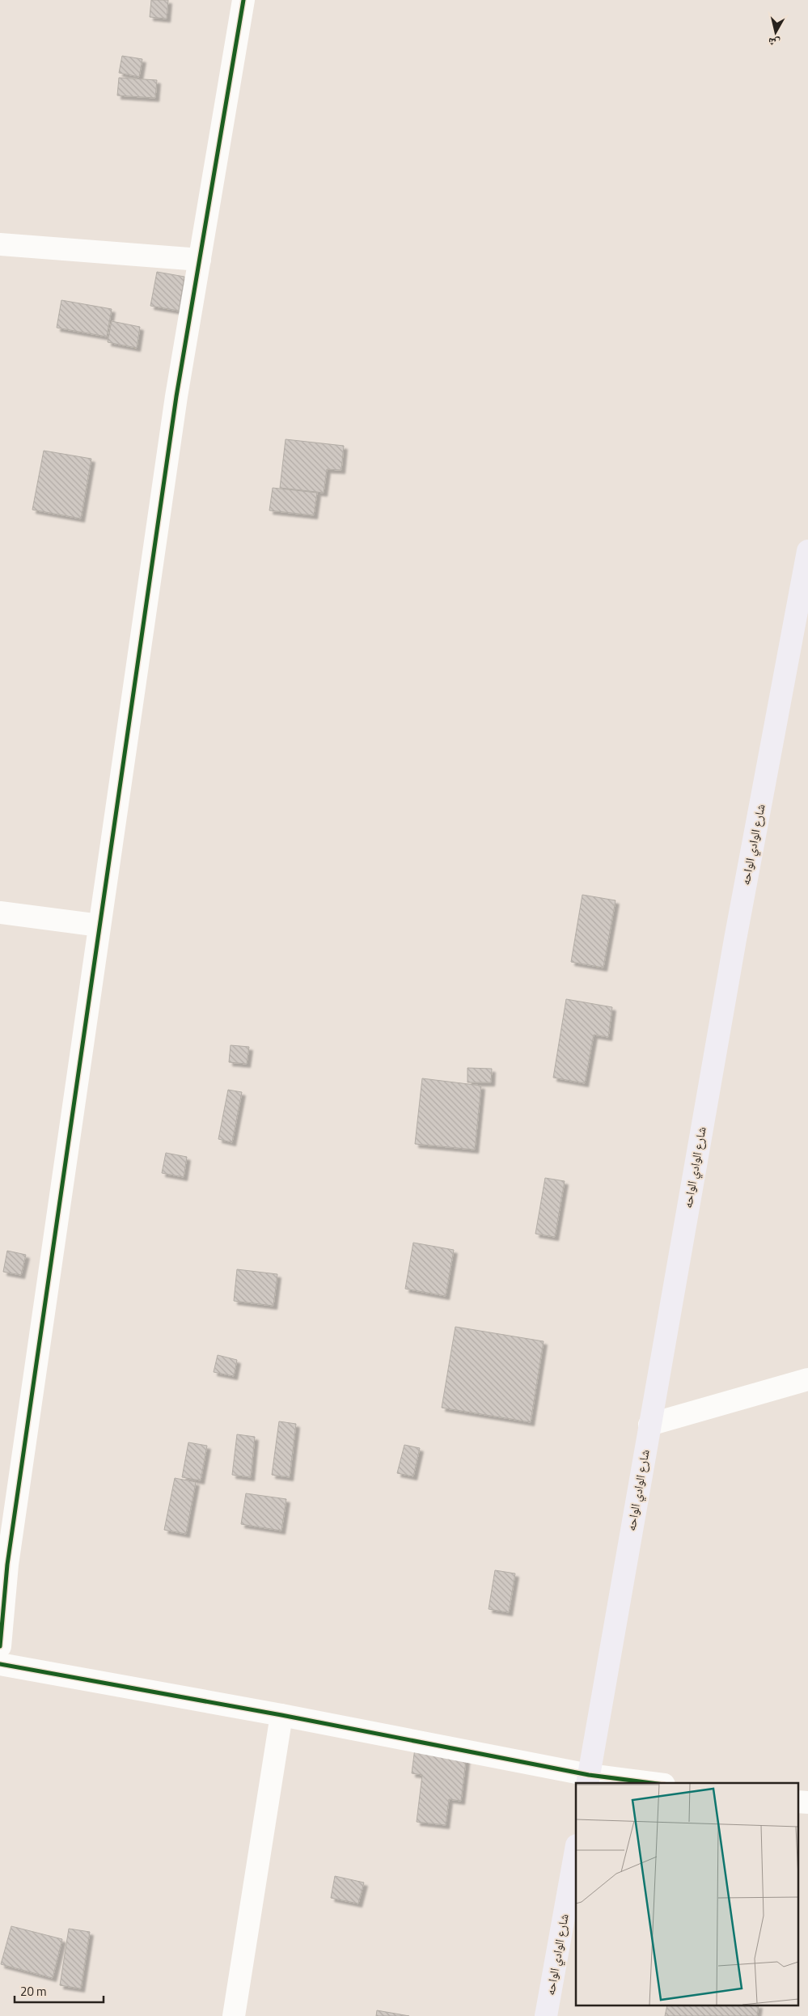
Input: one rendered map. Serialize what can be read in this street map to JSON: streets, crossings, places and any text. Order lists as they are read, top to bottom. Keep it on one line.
{"streets":{"main road":["شارع الوادي الواحه"]},"scale_bar":"20 m","north":"bottom"}
